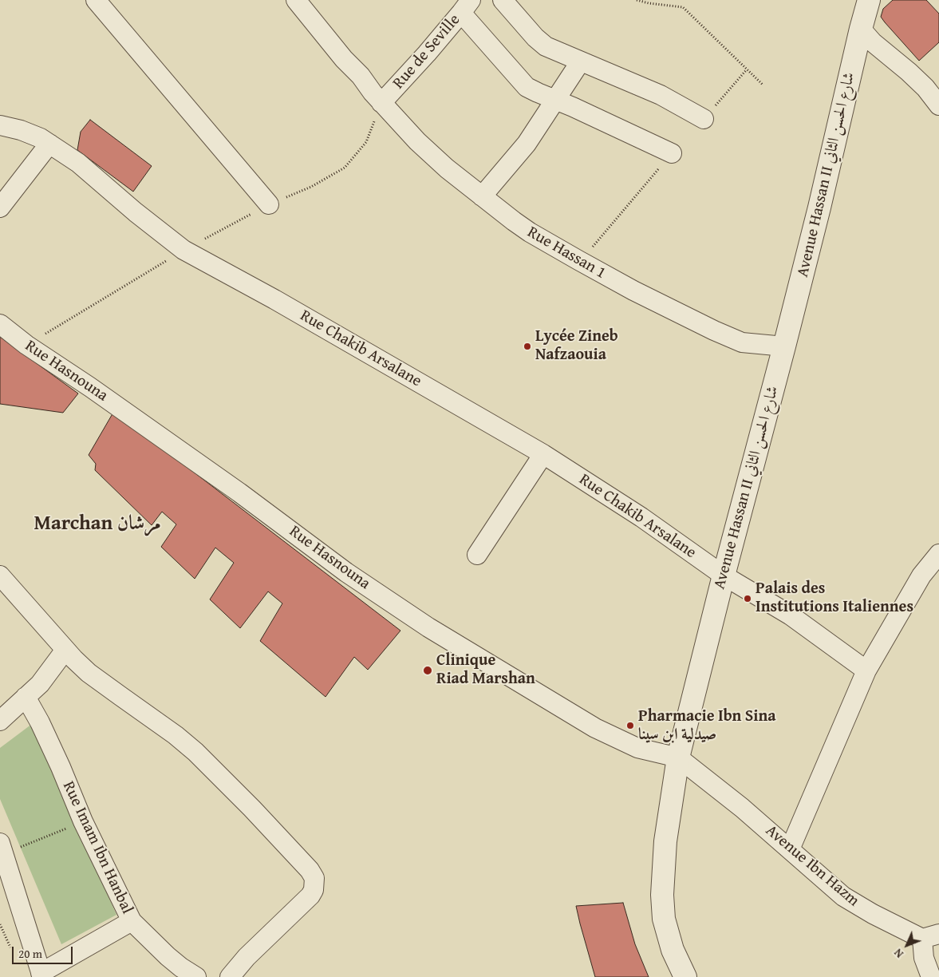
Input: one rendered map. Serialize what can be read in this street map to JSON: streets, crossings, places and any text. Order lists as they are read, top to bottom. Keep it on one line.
{"streets":{"street":["Rue de Seville","Avenue Hassan II شارع الحسن الثاني","Rue Hassan 1","Rue Chakib Arsalane","Rue Hasnouna","Rue Imam Ibn Hanbal","Avenue Ibn Hazm"]},"crossings":[["Rue de Seville","Rue Hassan 1"],["Avenue Hassan II شارع الحسن الثاني","Rue Hassan 1"],["Avenue Hassan II شارع الحسن الثاني","Rue Chakib Arsalane"],["Avenue Hassan II شارع الحسن الثاني","Rue Hasnouna"],["Avenue Hassan II شارع الحسن الثاني","Avenue Ibn Hazm"],["Rue Hasnouna","Avenue Ibn Hazm"]],"districts":["Marchan مرشان"],"places":["Lycée Zineb Nafzaouia","Palais des Institutions Italiennes","Clinique Riad Marshan","Pharmacie Ibn Sina صيدلية ابن سينا"],"scale_bar":"20 m","north":"bottom left"}
